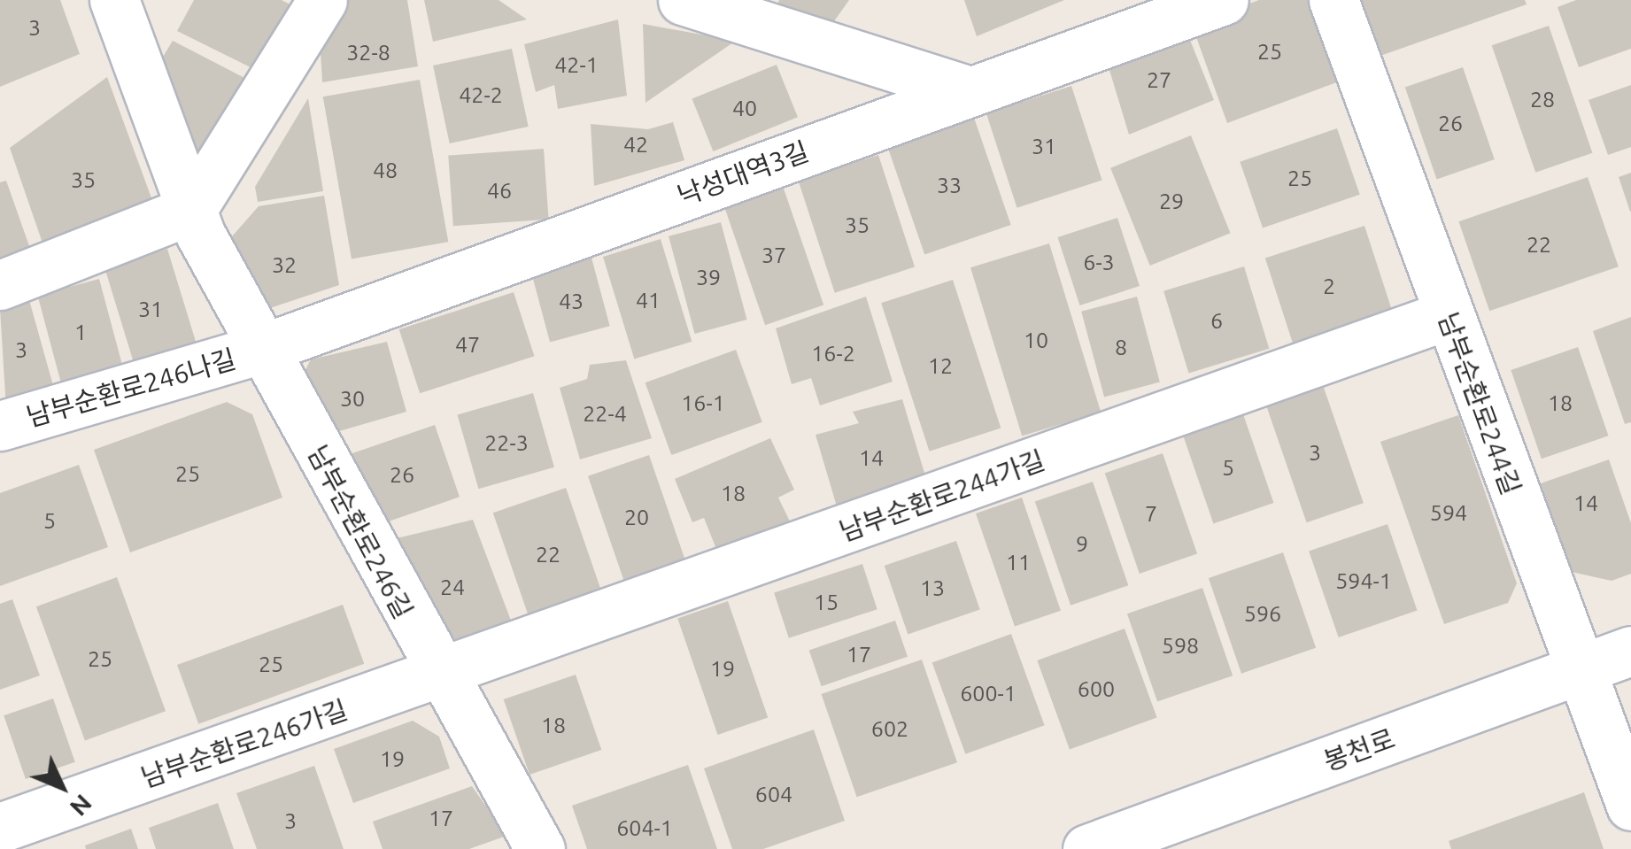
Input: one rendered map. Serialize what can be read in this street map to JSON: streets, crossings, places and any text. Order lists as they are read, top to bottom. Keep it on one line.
{"streets":{"street":["낙성대역3길","남부순환로246나길","남부순환로244길","남부순환로244가길","남부순환로246길","남부순환로246가길","봉천로"]},"crossings":[["낙성대역3길","남부순환로246나길"],["낙성대역3길","남부순환로246길"],["남부순환로246나길","남부순환로246길"],["남부순환로244길","남부순환로244가길"],["남부순환로244길","봉천로"],["남부순환로244가길","남부순환로246길"],["남부순환로244가길","남부순환로246가길"],["남부순환로246길","남부순환로246가길"]],"house_numbers":["3","25","32-8","42-1","27","42-2","28","40","26","42","31","48","25","35","33","46","29","35","22","37","6-3","32","39","2","41","43","31","6","1","10","47","8","3","16-2","12","30","16-1","18","22-4","22-3","3","14","5","25","26","18","14","594","7","20","5","9","22","11","594-1","24","13","15","596","598","17","25","25","19","600","600-1","18","602","19","604","17","3","604-1"],"north":"bottom right"}
